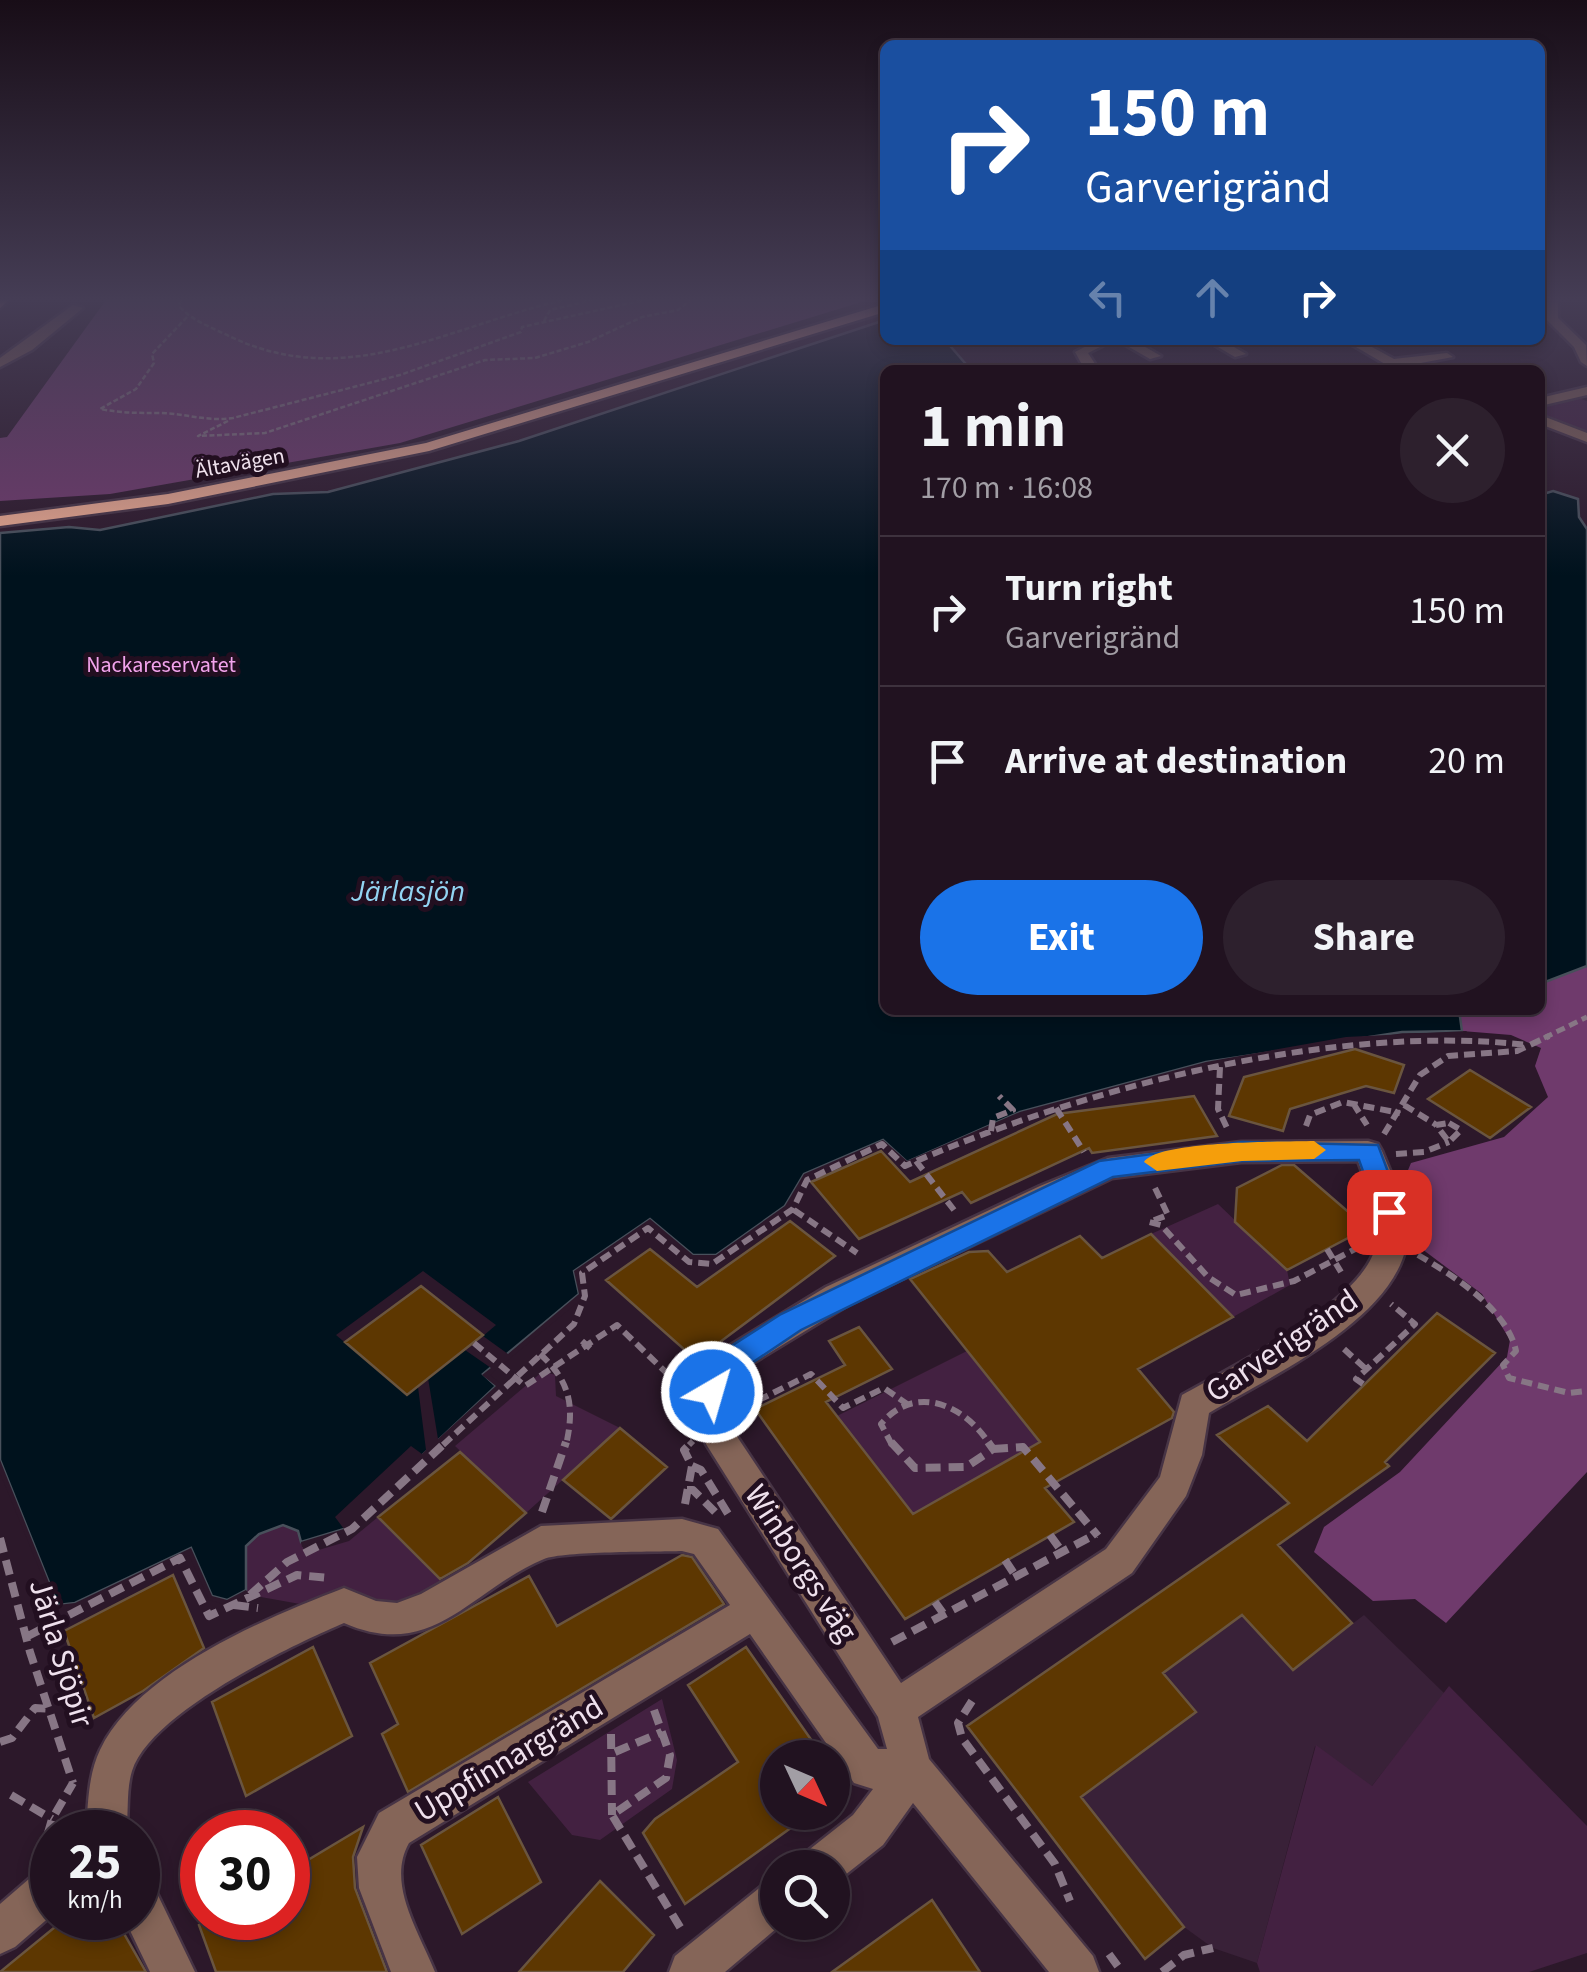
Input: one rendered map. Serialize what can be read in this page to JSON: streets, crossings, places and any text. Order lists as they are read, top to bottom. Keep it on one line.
{"streets":{"main road":["Ältavägen"],"street":["Garverigränd","Winborgs väg","Uppfinnargränd"],"path":["Järla Sjöpir"]},"crossings":[["Garverigränd","Winborgs väg"]],"water":["Järlasjön"],"parks":["Nackareservatet"],"north":"bottom right","page":{"turn":["150 m","Garverigränd"],"heading":["1 min","170 m · 16:08"],"list":[{"name":"Turn right","note":"Garverigränd","value":"150 m"},{"name":"Arrive at destination","value":"20 m"}],"buttons":["Exit","Share"],"speed":"25 km/h","limit":"30"}}
